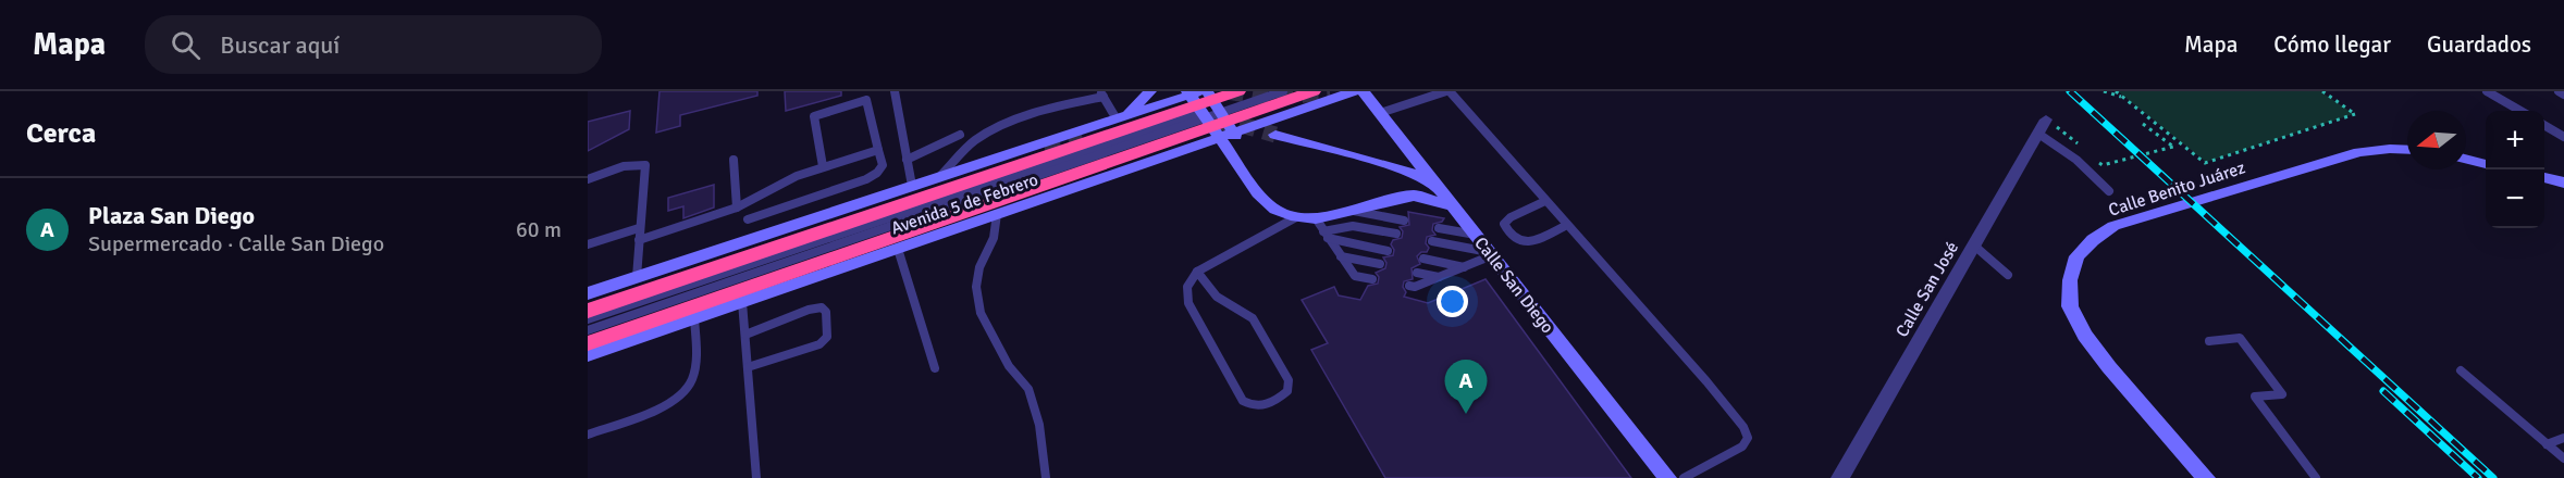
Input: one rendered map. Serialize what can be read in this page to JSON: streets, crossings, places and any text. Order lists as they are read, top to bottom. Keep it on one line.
{"streets":{"highway":["Avenida 5 de Febrero"],"main road":["Calle Benito Juárez","Calle San Diego"],"street":["Calle San José"]},"north":"left","page":{"header":"Mapa","search":"Buscar aquí","nav":["Mapa","Cómo llegar","Guardados"],"heading":"Cerca","map_buttons":["+","−"],"list":[{"mark":"A","name":"Plaza San Diego","note":"Supermercado · Calle San Diego","value":"60 m"}],"pins":"A"}}
